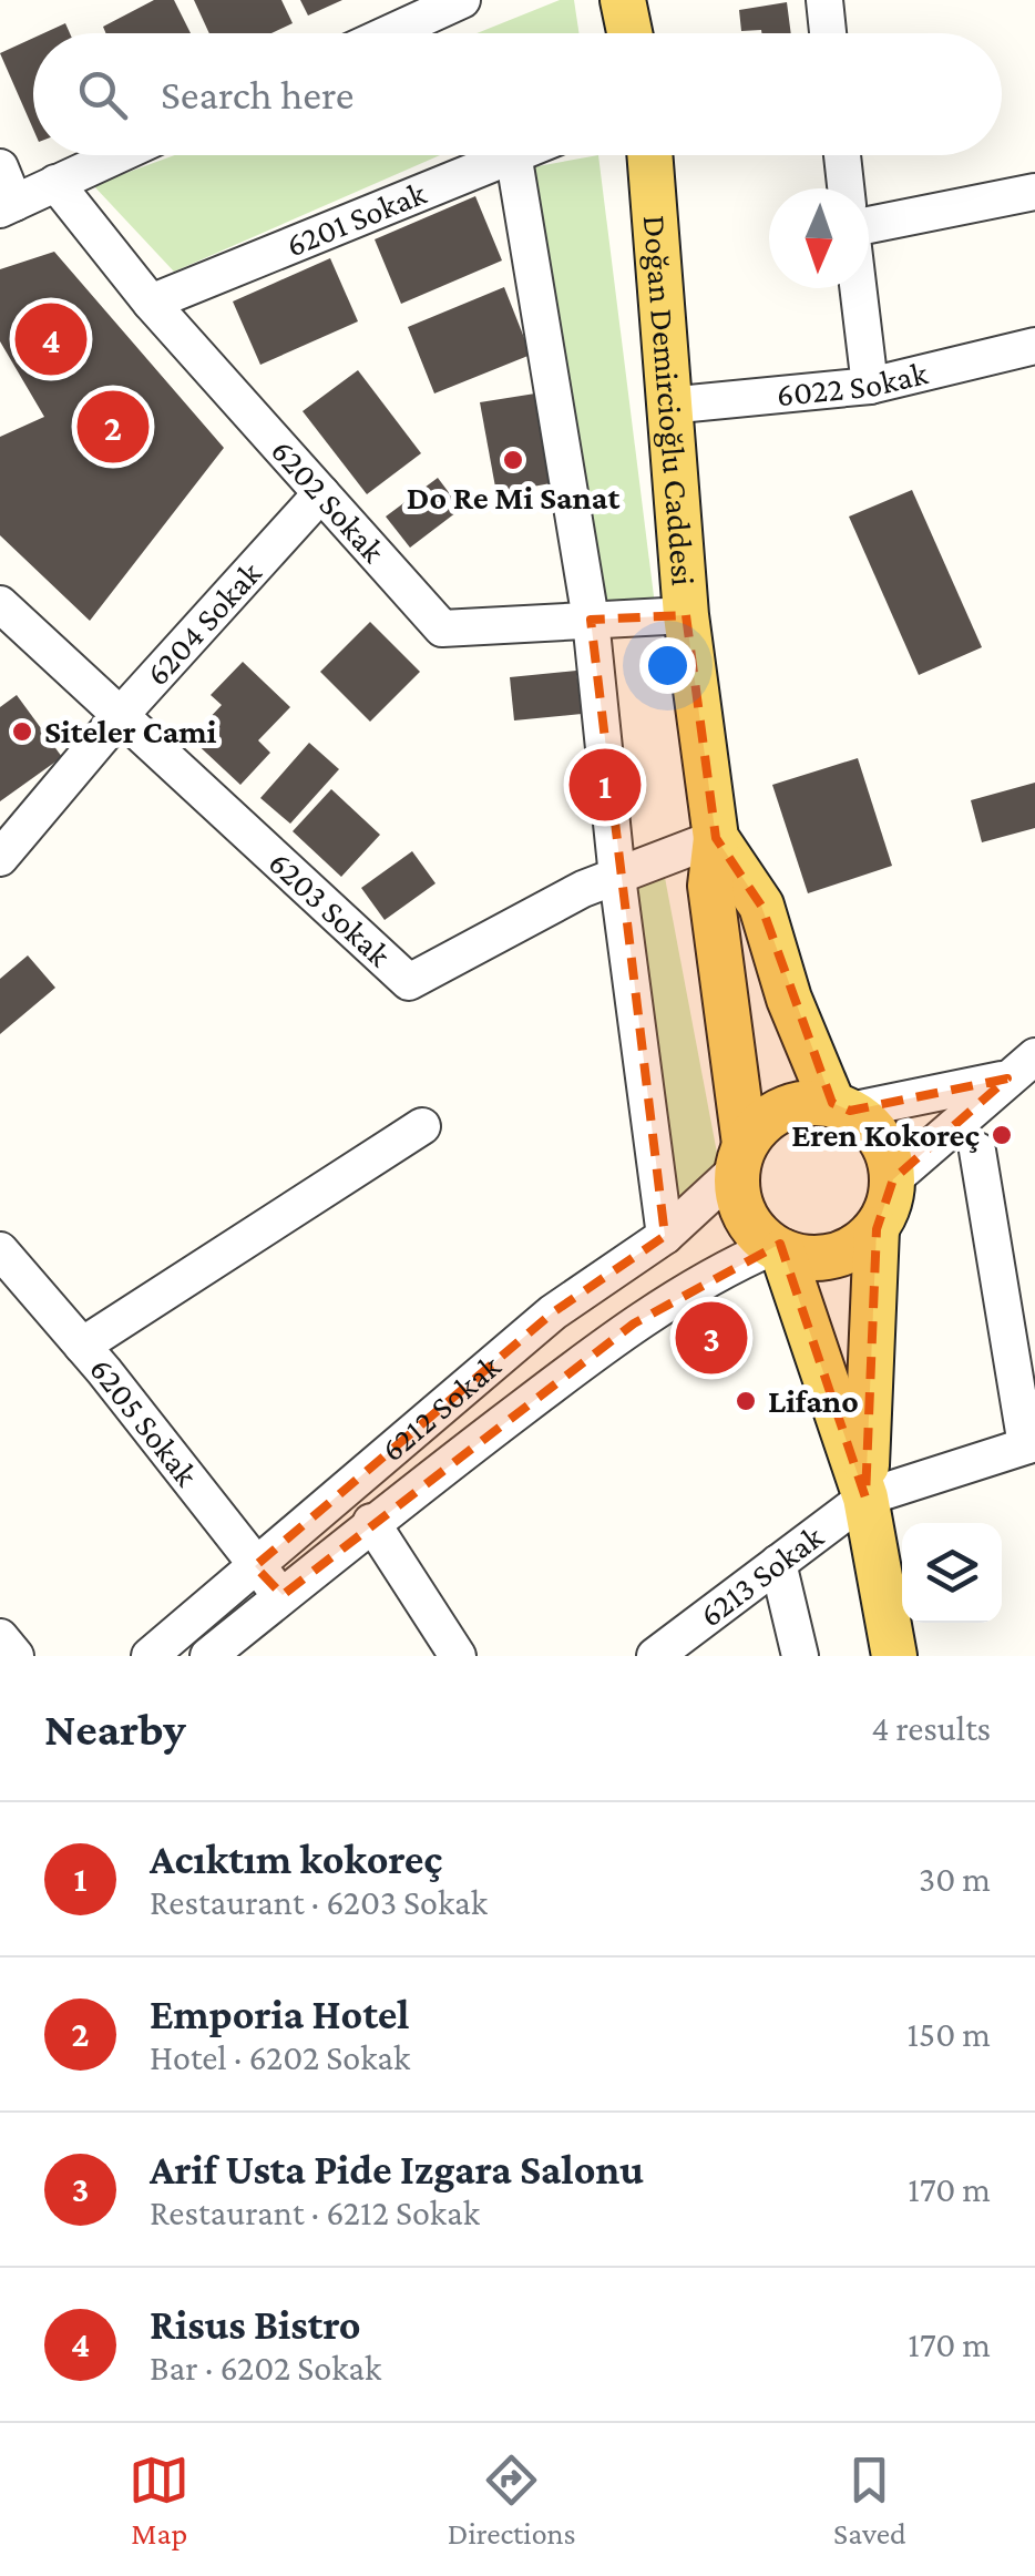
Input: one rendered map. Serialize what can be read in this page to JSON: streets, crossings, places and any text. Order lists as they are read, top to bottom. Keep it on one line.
{"streets":{"main road":["Doğan Demircioğlu Caddesi"],"street":["6201 Sokak","6022 Sokak","6202 Sokak","6204 Sokak","6203 Sokak","6212 Sokak","6205 Sokak","6213 Sokak"]},"crossings":[["6201 Sokak","6202 Sokak"],["6022 Sokak","Doğan Demircioğlu Caddesi"],["Doğan Demircioğlu Caddesi","6202 Sokak"],["Doğan Demircioğlu Caddesi","6203 Sokak"],["Doğan Demircioğlu Caddesi","6212 Sokak"],["6202 Sokak","6204 Sokak"],["6204 Sokak","6203 Sokak"],["6212 Sokak","6205 Sokak"]],"places":["Do Re Mi Sanat","Siteler Cami","Eren Kokoreç","Lifano"],"north":"bottom","page":{"search":"Search here","pins":["4","2","1","3"],"heading":["Nearby","4 results"],"list":[{"mark":"1","name":"Acıktım kokoreç","note":"Restaurant · 6203 Sokak","value":"30 m"},{"mark":"2","name":"Emporia Hotel","note":"Hotel · 6202 Sokak","value":"150 m"},{"mark":"3","name":"Arif Usta Pide Izgara Salonu","note":"Restaurant · 6212 Sokak","value":"170 m"},{"mark":"4","name":"Risus Bistro","note":"Bar · 6202 Sokak","value":"170 m"}],"nav":["Map","Directions","Saved"]}}
